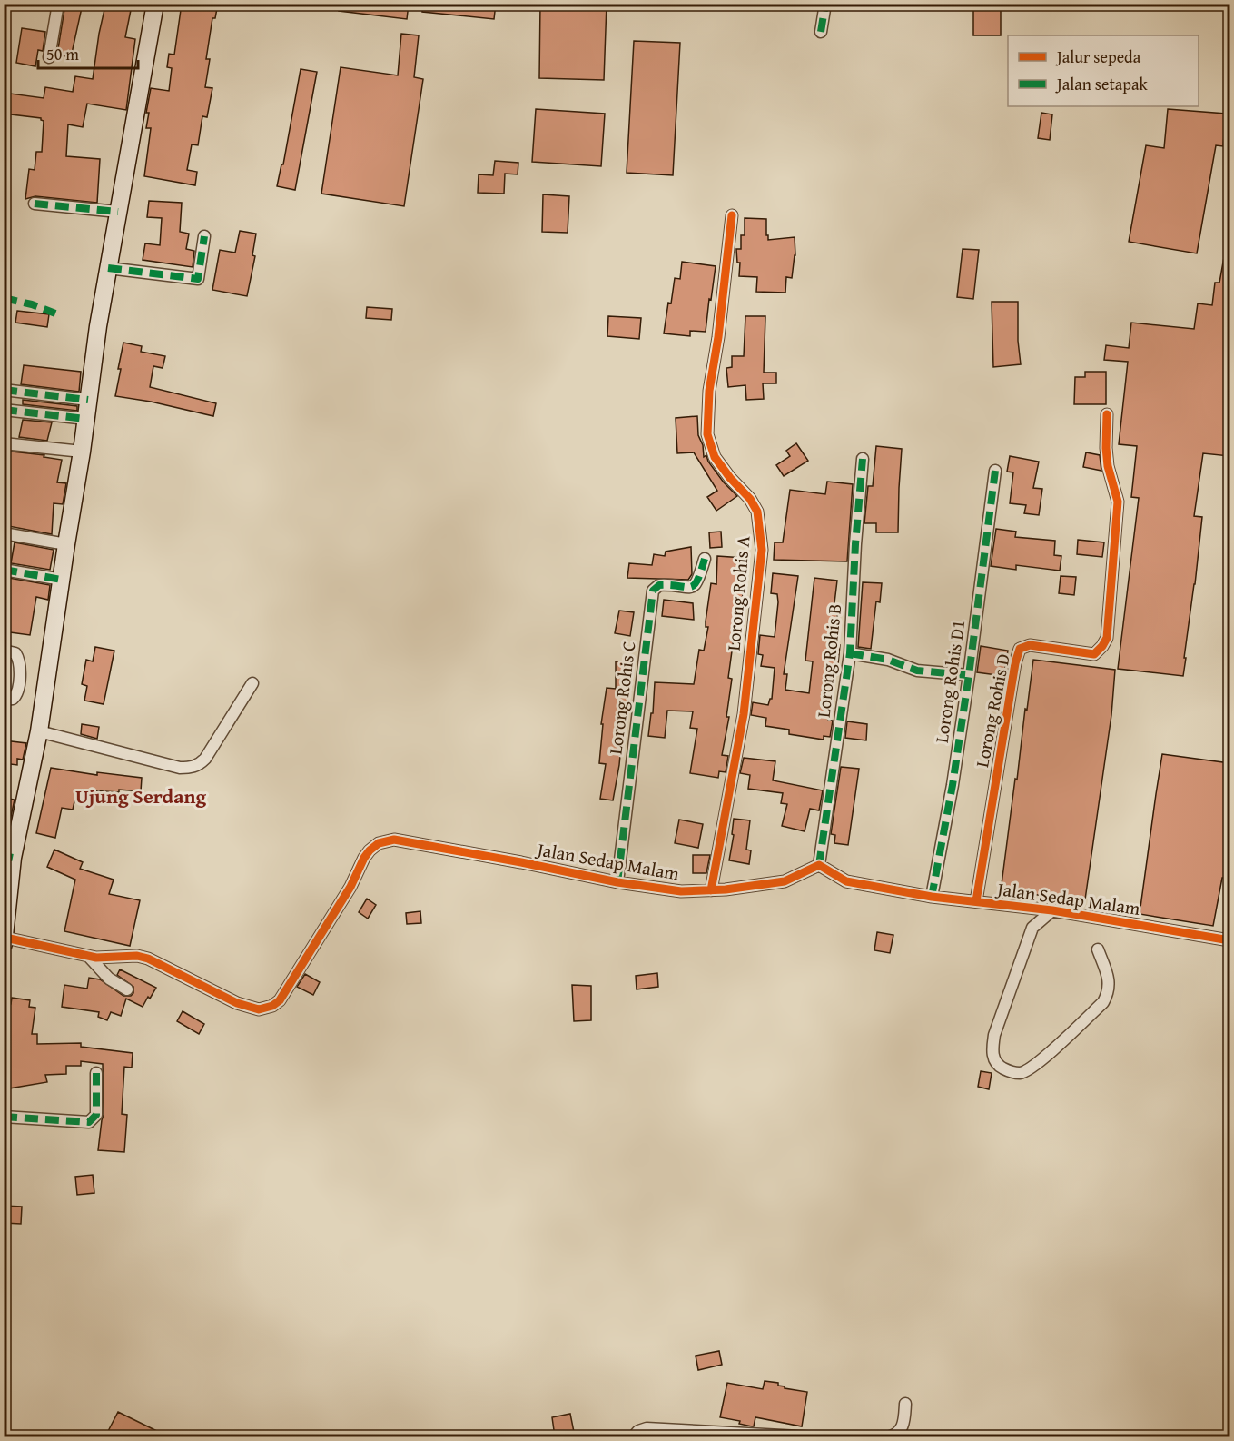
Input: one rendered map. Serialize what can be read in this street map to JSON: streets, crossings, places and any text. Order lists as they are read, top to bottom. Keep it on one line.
{"streets":{"street":["Lorong Rohis A","Lorong Rohis B","Lorong Rohis D1","Lorong Rohis C","Lorong Rohis D","Jalan Sedap Malam"]},"crossings":[["Lorong Rohis A","Jalan Sedap Malam"],["Lorong Rohis B","Jalan Sedap Malam"],["Lorong Rohis D1","Jalan Sedap Malam"],["Lorong Rohis C","Jalan Sedap Malam"],["Lorong Rohis D","Jalan Sedap Malam"]],"districts":["Ujung Serdang"],"legend":["Jalur sepeda","Jalan setapak"],"scale_bar":"50 m"}
